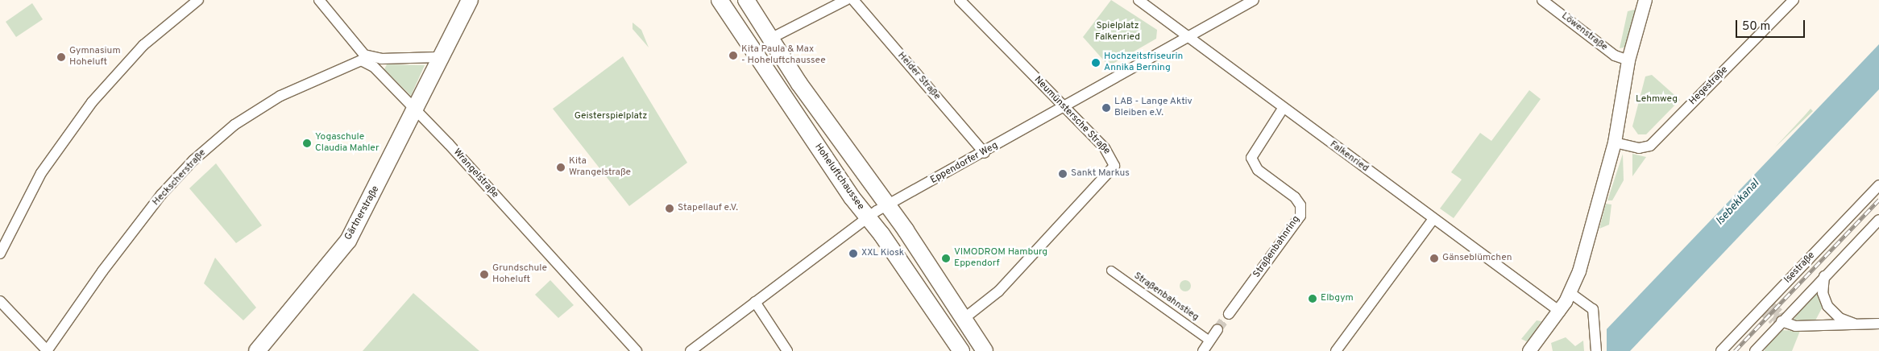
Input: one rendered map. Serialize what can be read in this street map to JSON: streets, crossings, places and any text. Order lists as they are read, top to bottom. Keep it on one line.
{"streets":{"main road":["Hoheluftchaussee","Gärtnerstraße"],"street":["Löwenstraße","Heider Straße","Hegestraße","Neumünstersche Straße","Falkenried","Eppendorfer Weg","Wrangelstraße","Heckscherstraße","Straßenbahnring","Isestraße","Straßenbahnstieg"]},"crossings":[["Heider Straße","Eppendorfer Weg"],["Neumünstersche Straße","Eppendorfer Weg"],["Falkenried","Eppendorfer Weg"],["Falkenried","Straßenbahnring"],["Eppendorfer Weg","Hoheluftchaussee"],["Wrangelstraße","Heckscherstraße"],["Wrangelstraße","Gärtnerstraße"]],"water":["Isebekkanal"],"parks":["Spielplatz Falkenried","Lehmweg","Geisterspielplatz"],"places":["Kita Paula & Max - Hoheluftchaussee","Gymnasium Hoheluft","Hochzeitsfriseurin Annika Berning","LAB - Lange Aktiv Bleiben e.V.","Yogaschule Claudia Mahler","Kita Wrangelstraße","Sankt Markus","Stapellauf e.V.","XXL Kiosk","VIMODROM Hamburg Eppendorf","Gänseblümchen","Grundschule Hoheluft","Elbgym"],"scale_bar":"50 m"}
